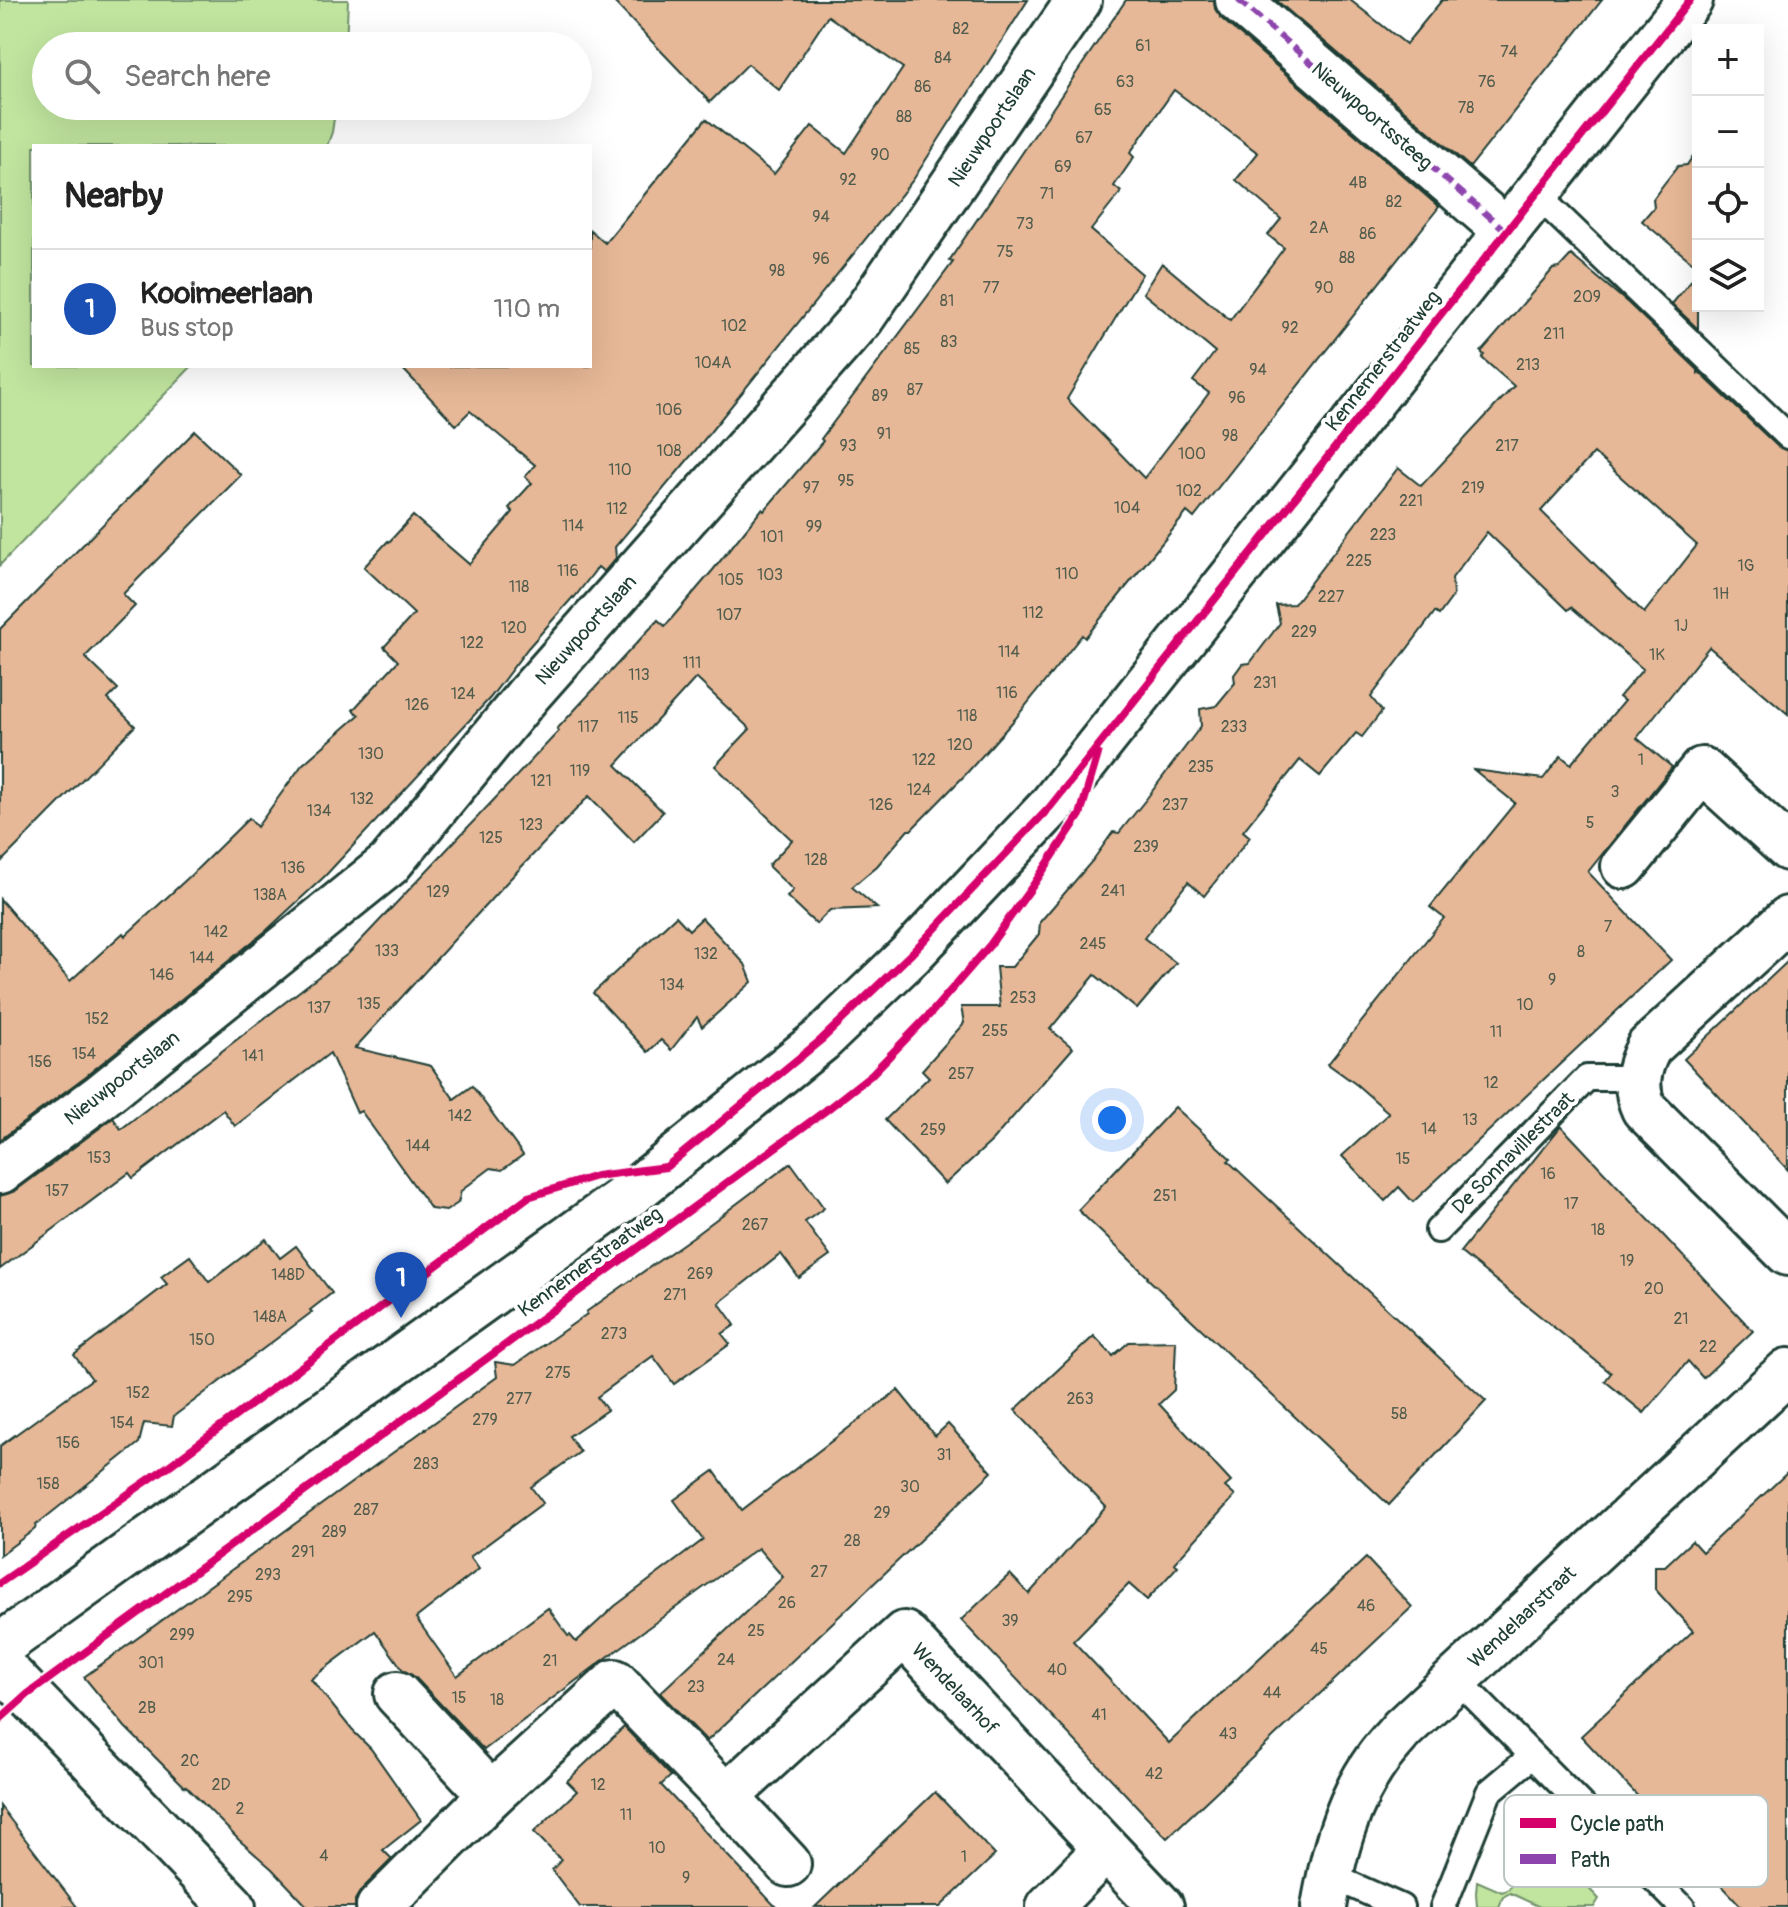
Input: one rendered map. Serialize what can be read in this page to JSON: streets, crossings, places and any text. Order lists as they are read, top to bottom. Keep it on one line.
{"streets":{"street":["Nieuwpoortssteeg","Nieuwpoortslaan","Kennemerstraatweg","Wendelaarstraat","Wendelaarhof"],"lane":["De Sonnavillestraat"]},"crossings":[["Nieuwpoortssteeg","Kennemerstraatweg"]],"house_numbers":["82","61","74","84","63","76","86","78","65","88","67","90","69","92","4B","71","82","94","73","2A","86","75","88","96","98","77","90","209","81","102","92","211","83","85","104A","213","94","87","89","96","106","91","98","93","217","108","100","110","95","97","219","102","221","104","112","114","99","223","101","225","1G","116","110","103","105","118","1H","227","112","107","1J","120","229","122","114","1K","111","113","231","116","124","126","118","115","117","233","120","130","122","1","235","119","121","124","3","132","126","237","134","5","123","125","239","128","136","241","129","138A","7","142","245","133","8","132","144","146","9","134","253","135","10","137","152","255","11","154","141","156","257","12","142","13","14","259","144","153","15","16","157","251","17","267","18","19","269","148D","20","271","148A","21","273","150","22","275","152","277","263","58","279","154","156","31","283","158","30","287","29","289","28","291","27","293","295","26","46","39","25","299","45","24","21","301","40","23","44","15","18","2B","41","43","2C","42","2D","12","2","11","10","4","1","9"],"legend":["Cycle path","Path"],"page":{"map_buttons":["+","−"],"search":"Search here","heading":"Nearby","list":[{"mark":"1","name":"Kooimeerlaan","note":"Bus stop","value":"110 m"}],"pins":"1"}}
